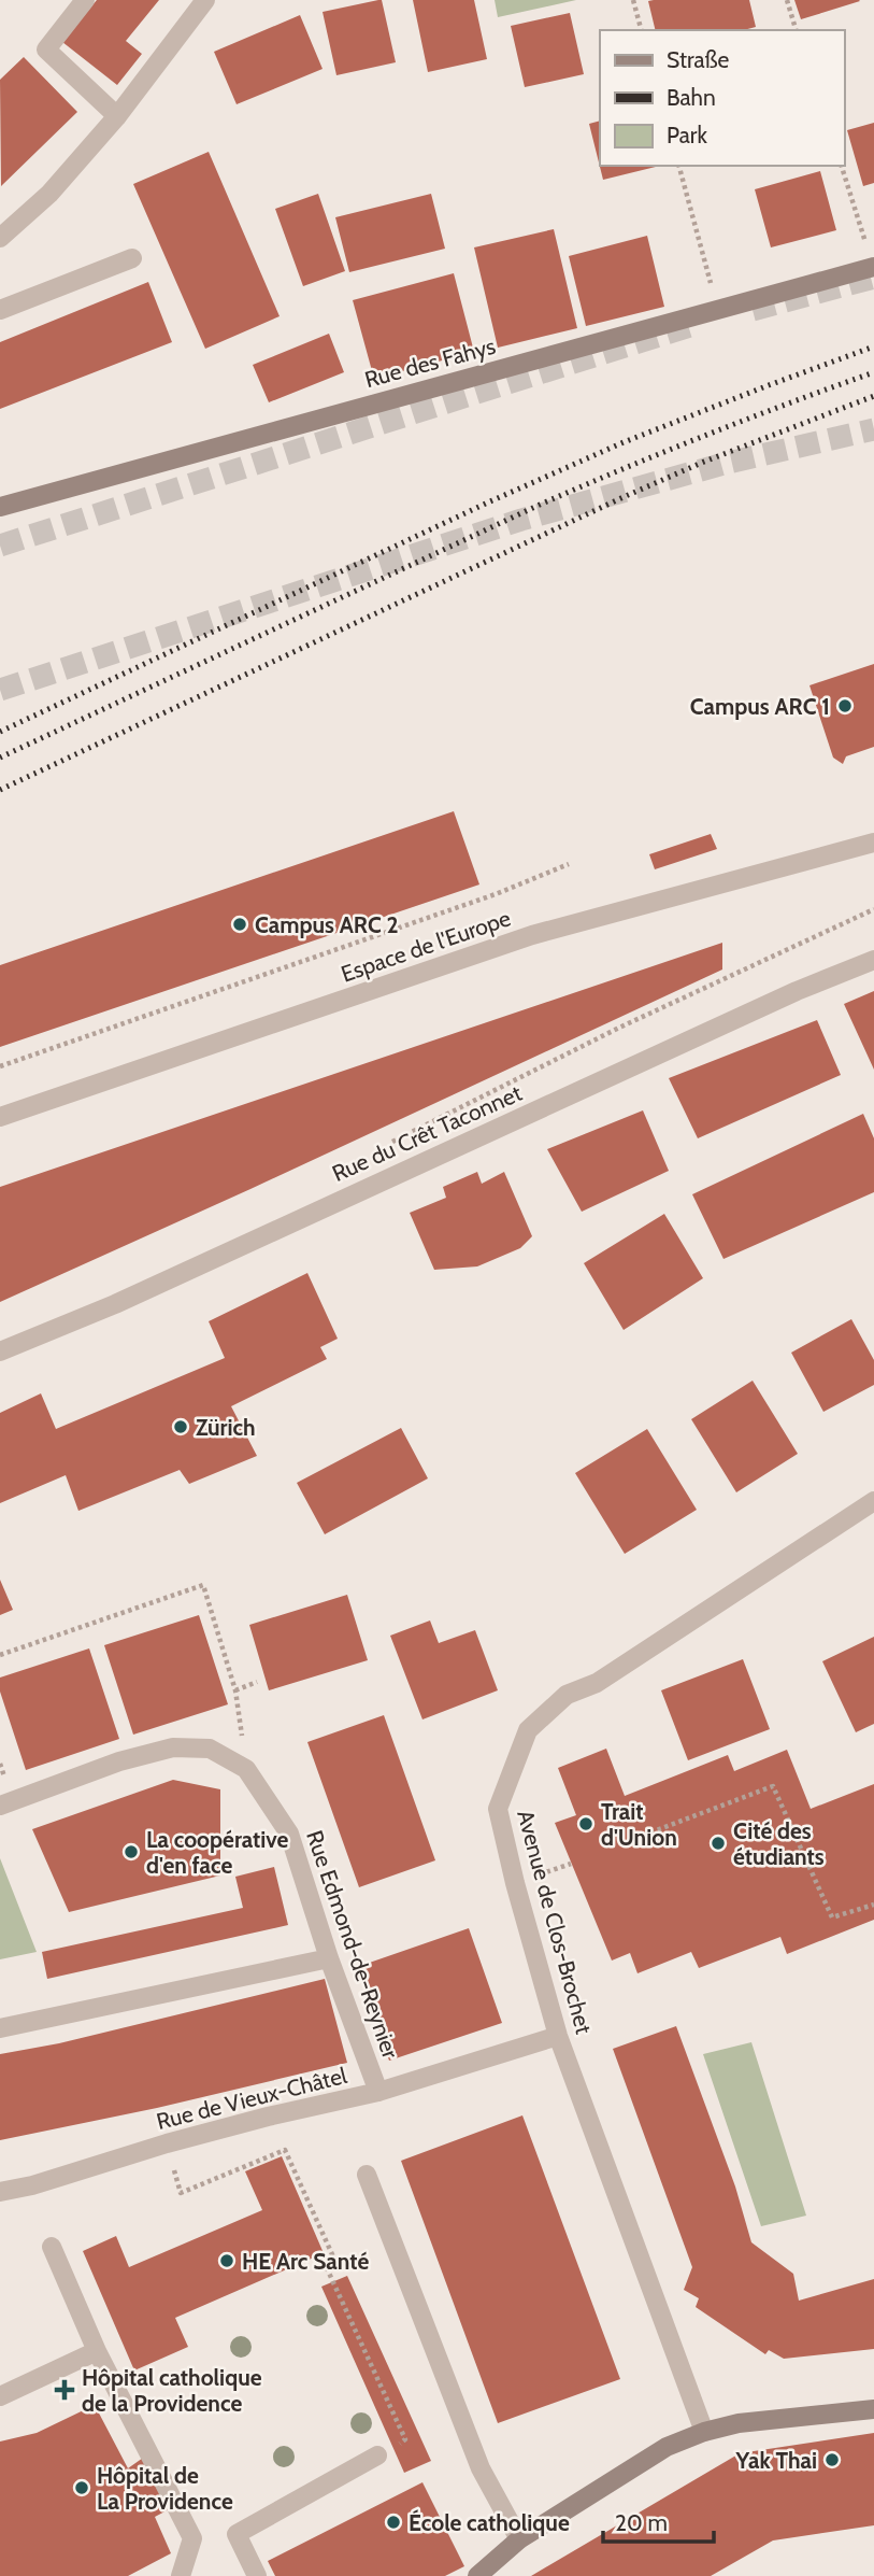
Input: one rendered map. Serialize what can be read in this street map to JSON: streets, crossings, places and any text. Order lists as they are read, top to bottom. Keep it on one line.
{"streets":{"main road":["Rue des Fahys"],"street":["Espace de l'Europe","Rue du Crêt Taconnet","Avenue de Clos-Brochet","Rue Edmond-de-Reynier","Rue de Vieux-Châtel"]},"crossings":[["Avenue de Clos-Brochet","Rue de Vieux-Châtel"],["Rue Edmond-de-Reynier","Rue de Vieux-Châtel"]],"places":{"other":["Campus ARC 1","Campus ARC 2","Zürich","Trait d'Union","Cité des étudiants","La coopérative d'en face","HE Arc Santé","Yak Thai","Hôpital de La Providence","École catholique"],"health":["Hôpital catholique de la Providence"]},"legend":["Straße","Bahn","Park"],"scale_bar":"20 m"}
